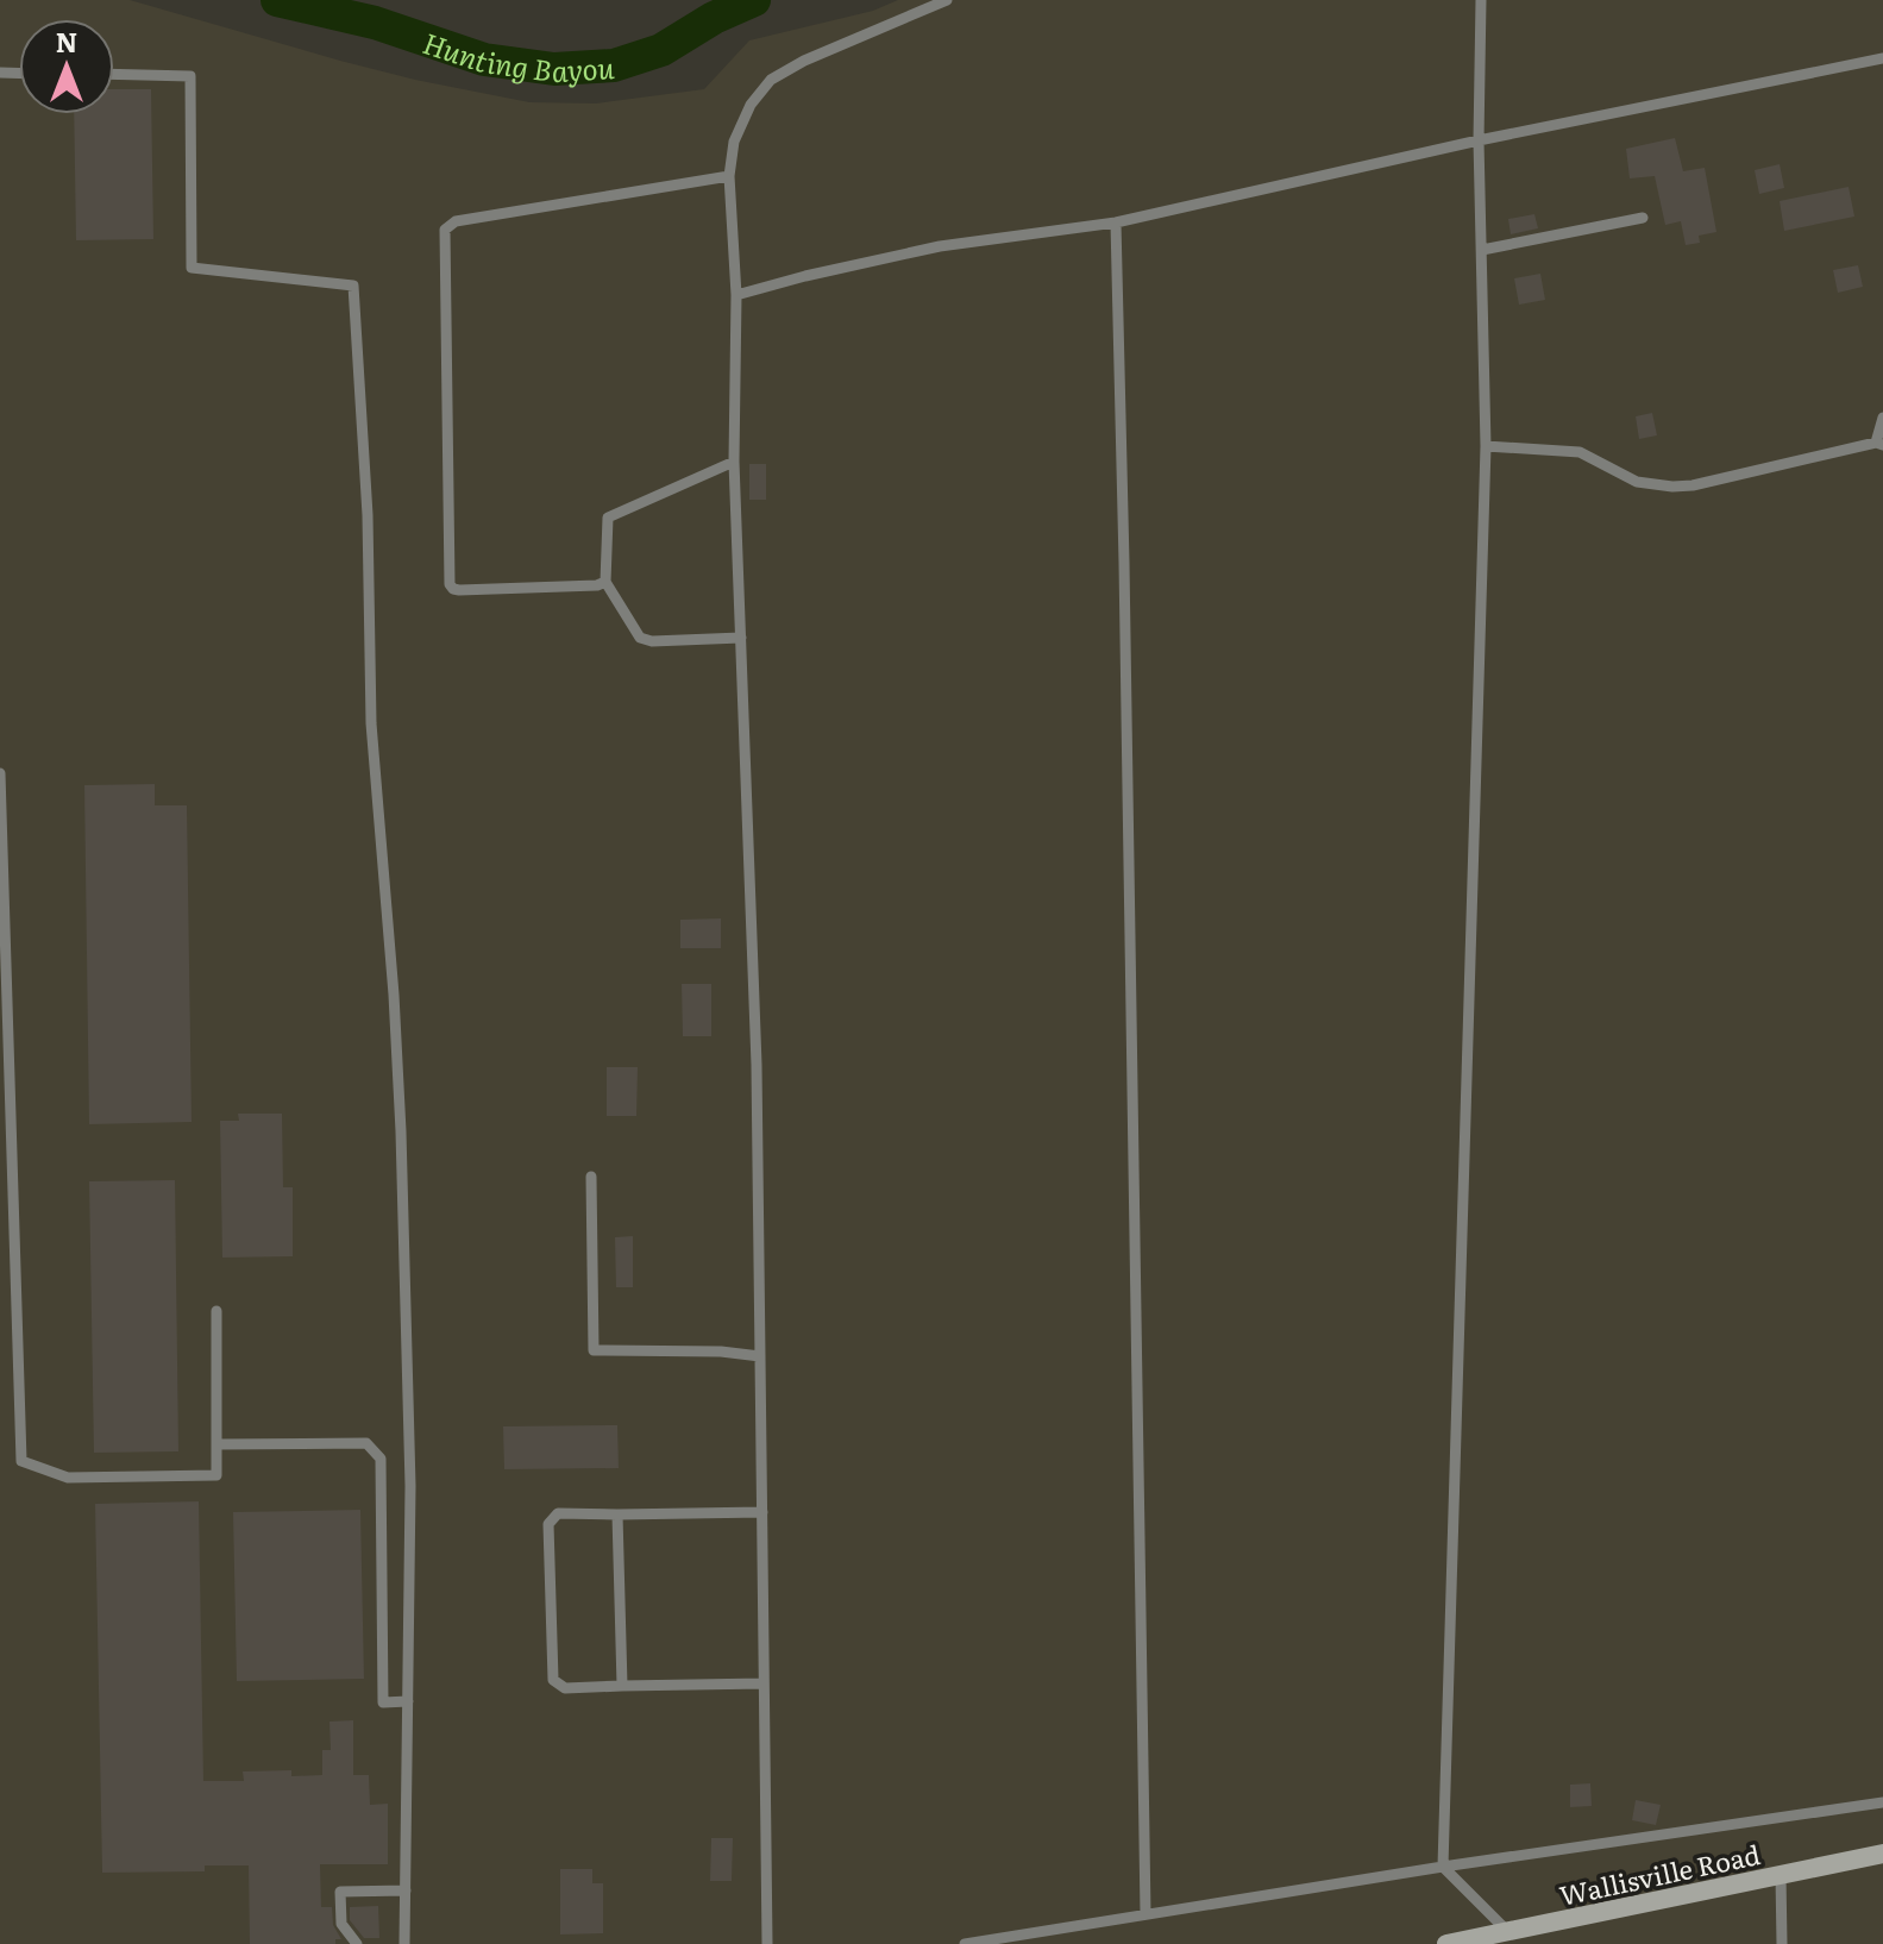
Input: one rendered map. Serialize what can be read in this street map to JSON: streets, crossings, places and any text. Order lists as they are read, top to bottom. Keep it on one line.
{"streets":{"main road":["Wallisville Road"]},"water":["Hunting Bayou"],"north":"top"}
